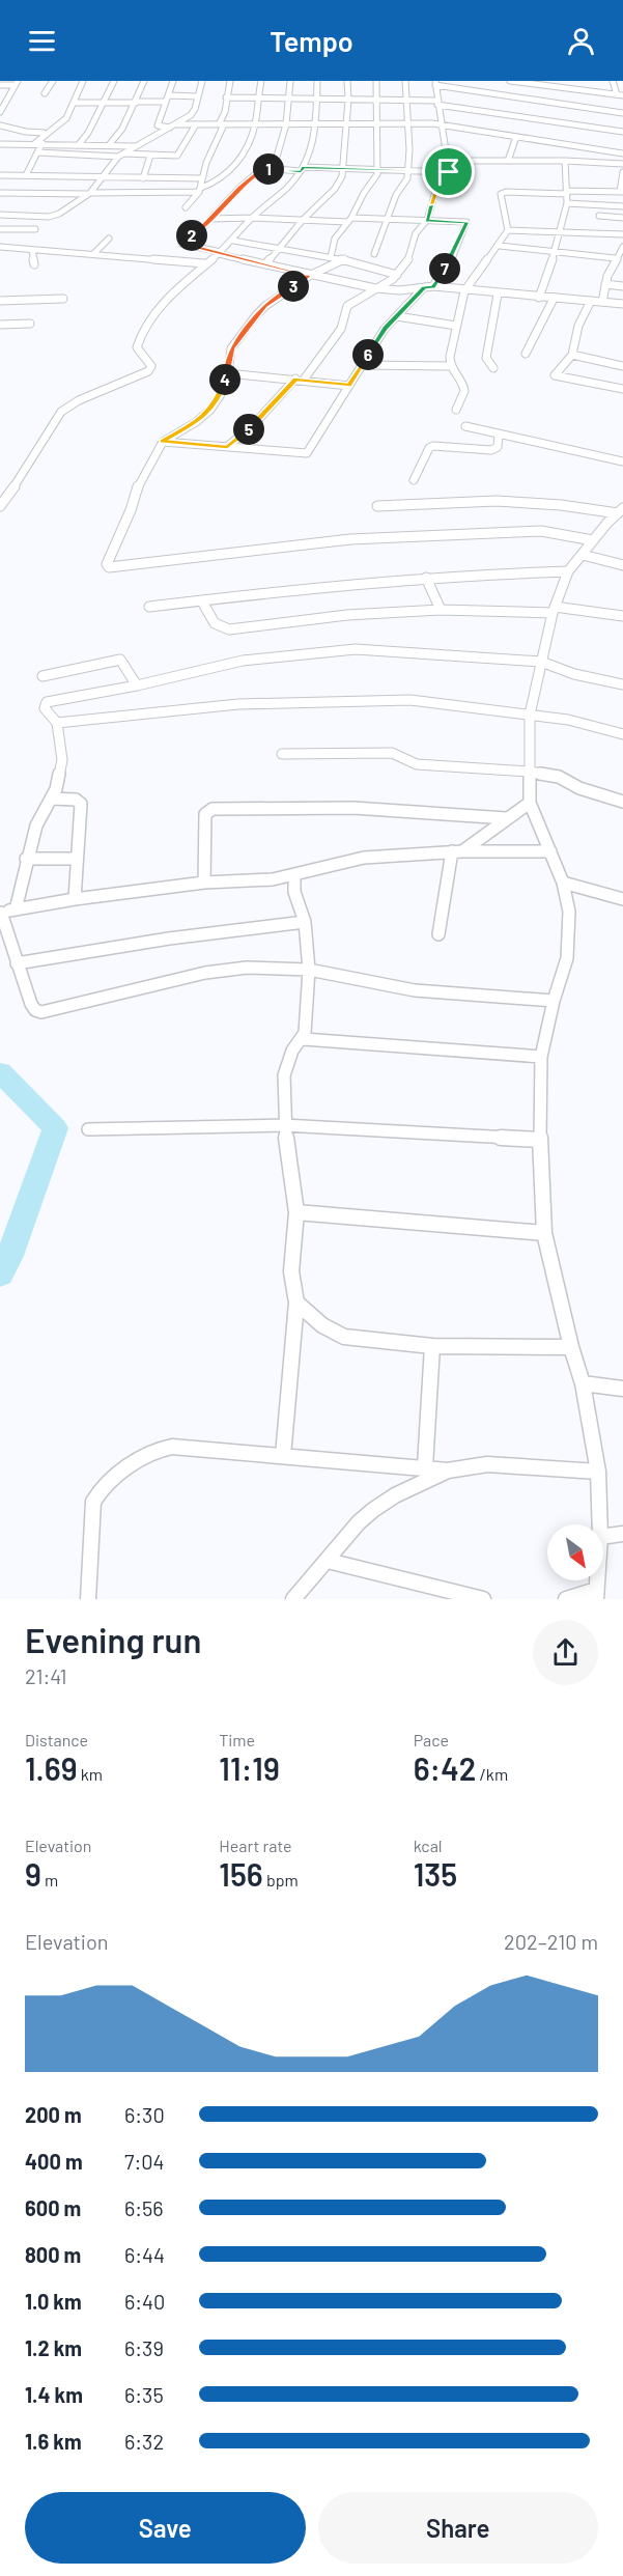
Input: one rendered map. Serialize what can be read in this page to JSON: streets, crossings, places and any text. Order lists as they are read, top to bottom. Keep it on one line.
{"north":"bottom right","page":{"header":"Tempo","pins":["1","2","7","3","6","4","5"],"heading":["Evening run","21:41"],"stats":[["Distance","1.69 km"],["Time","11:19"],["Pace","6:42 /km"],["Elevation","9 m"],["Heart rate","156 bpm"],["kcal","135"]],"chart":["Elevation","202–210 m"],"list":[{"name":"200 m","note":"6:30"},{"name":"400 m","note":"7:04"},{"name":"600 m","note":"6:56"},{"name":"800 m","note":"6:44"},{"name":"1.0 km","note":"6:40"},{"name":"1.2 km","note":"6:39"},{"name":"1.4 km","note":"6:35"},{"name":"1.6 km","note":"6:32"}],"buttons":["Save","Share"]}}
